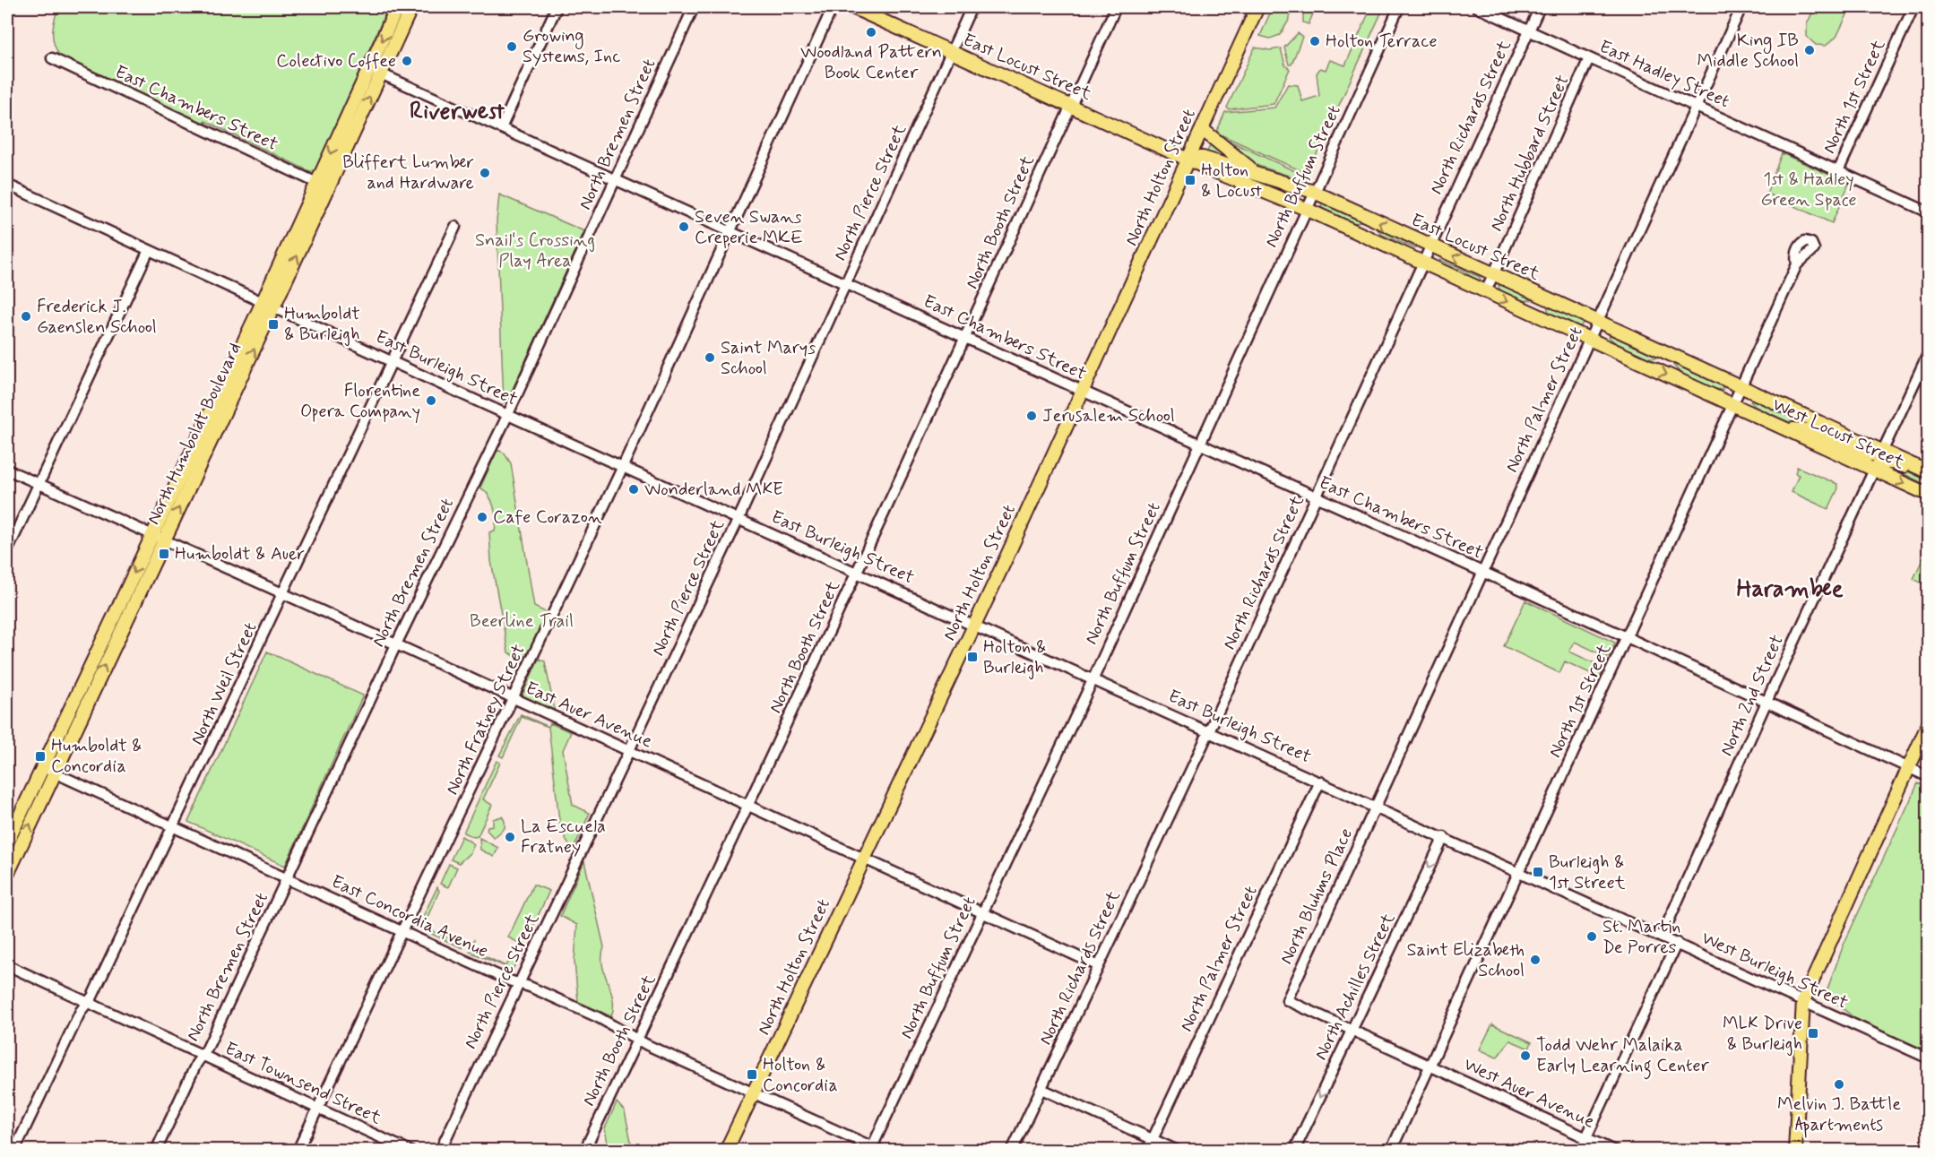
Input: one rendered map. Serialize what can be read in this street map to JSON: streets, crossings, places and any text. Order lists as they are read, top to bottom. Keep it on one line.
{"streets":{"main road":["East Locust Street","North Holton Street","North Humboldt Boulevard","West Locust Street"],"street":["East Hadley Street","North 1st Street","East Chambers Street","North Richards Street","North Bremen Street","North Hubbard Street","North Buffum Street","North Pierce Street","North Booth Street","East Burleigh Street","North Palmer Street","North Weil Street","North 2nd Street","East Auer Avenue","North Fratney Street","North Bluhms Place","East Concordia Avenue","West Burleigh Street","North Achilles Street","East Townsend Street","West Auer Avenue"]},"crossings":[["East Locust Street","North 1st Street"],["East Locust Street","North Richards Street"],["East Locust Street","North Hubbard Street"],["East Locust Street","North Buffum Street"],["East Locust Street","North Holton Street"],["East Locust Street","North Pierce Street"],["East Locust Street","North Booth Street"],["East Locust Street","North Palmer Street"],["East Locust Street","West Locust Street"],["East Hadley Street","North 1st Street"],["East Hadley Street","North Richards Street"],["East Hadley Street","North Hubbard Street"],["East Hadley Street","North Palmer Street"],["North 1st Street","East Chambers Street"],["North 1st Street","East Burleigh Street"],["North 1st Street","West Locust Street"],["North 1st Street","West Burleigh Street"],["North 1st Street","West Auer Avenue"],["East Chambers Street","North Richards Street"],["East Chambers Street","North Bremen Street"],["East Chambers Street","North Buffum Street"],["East Chambers Street","North Holton Street"],["East Chambers Street","North Pierce Street"],["East Chambers Street","North Booth Street"],["East Chambers Street","North Palmer Street"],["East Chambers Street","North Humboldt Boulevard"],["East Chambers Street","North 2nd Street"],["East Chambers Street","North Fratney Street"],["North Richards Street","East Burleigh Street"],["North Richards Street","East Auer Avenue"],["North Bremen Street","East Burleigh Street"],["North Bremen Street","East Auer Avenue"],["North Bremen Street","East Concordia Avenue"],["North Bremen Street","East Townsend Street"],["North Buffum Street","East Burleigh Street"],["North Buffum Street","East Auer Avenue"],["North Buffum Street","East Concordia Avenue"],["North Holton Street","East Burleigh Street"],["North Holton Street","East Auer Avenue"],["North Holton Street","East Concordia Avenue"],["North Pierce Street","East Burleigh Street"],["North Pierce Street","East Auer Avenue"],["North Pierce Street","East Concordia Avenue"],["North Booth Street","East Burleigh Street"],["North Booth Street","East Auer Avenue"],["North Booth Street","East Concordia Avenue"],["East Burleigh Street","North Palmer Street"],["East Burleigh Street","North Humboldt Boulevard"],["East Burleigh Street","North Weil Street"],["East Burleigh Street","North Fratney Street"],["East Burleigh Street","North Bluhms Place"],["East Burleigh Street","West Burleigh Street"],["East Burleigh Street","North Achilles Street"],["North Palmer Street","North Bluhms Place"],["North Humboldt Boulevard","East Auer Avenue"],["North Humboldt Boulevard","East Concordia Avenue"],["West Locust Street","North 2nd Street"],["North Weil Street","East Auer Avenue"],["North Weil Street","East Concordia Avenue"],["North Weil Street","East Townsend Street"],["North 2nd Street","West Burleigh Street"],["East Auer Avenue","North Fratney Street"],["North Fratney Street","East Concordia Avenue"],["North Fratney Street","East Townsend Street"],["North Bluhms Place","North Achilles Street"]],"one_way":["North Achilles Street"],"districts":["Riverwest","Harambee"],"parks":["1st & Hadley Green Space","Snail's Crossing Play Area","Beerline Trail"],"places":{"other":["Woodland Pattern Book Center","Holton Terrace","Growing Systems, Inc","King IB Middle School","Colectivo Coffee","Bliffert Lumber and Hardware","Seven Swans Creperie MKE","Frederick J. Gaenslen School","Saint Marys School","Florentine Opera Company","Jerusalem School","Wonderland MKE","Cafe Corazon","La Escuela Fratney","St. Martin De Porres","Saint Elizabeth School","Todd Wehr Malaika Early Learning Center","Melvin J. Battle Apartments"],"transit":["Holton & Locust","Humboldt & Burleigh","Humboldt & Auer","Holton & Burleigh","Humboldt & Concordia","Burleigh & 1st Street","MLK Drive & Burleigh","Holton & Concordia"]}}
